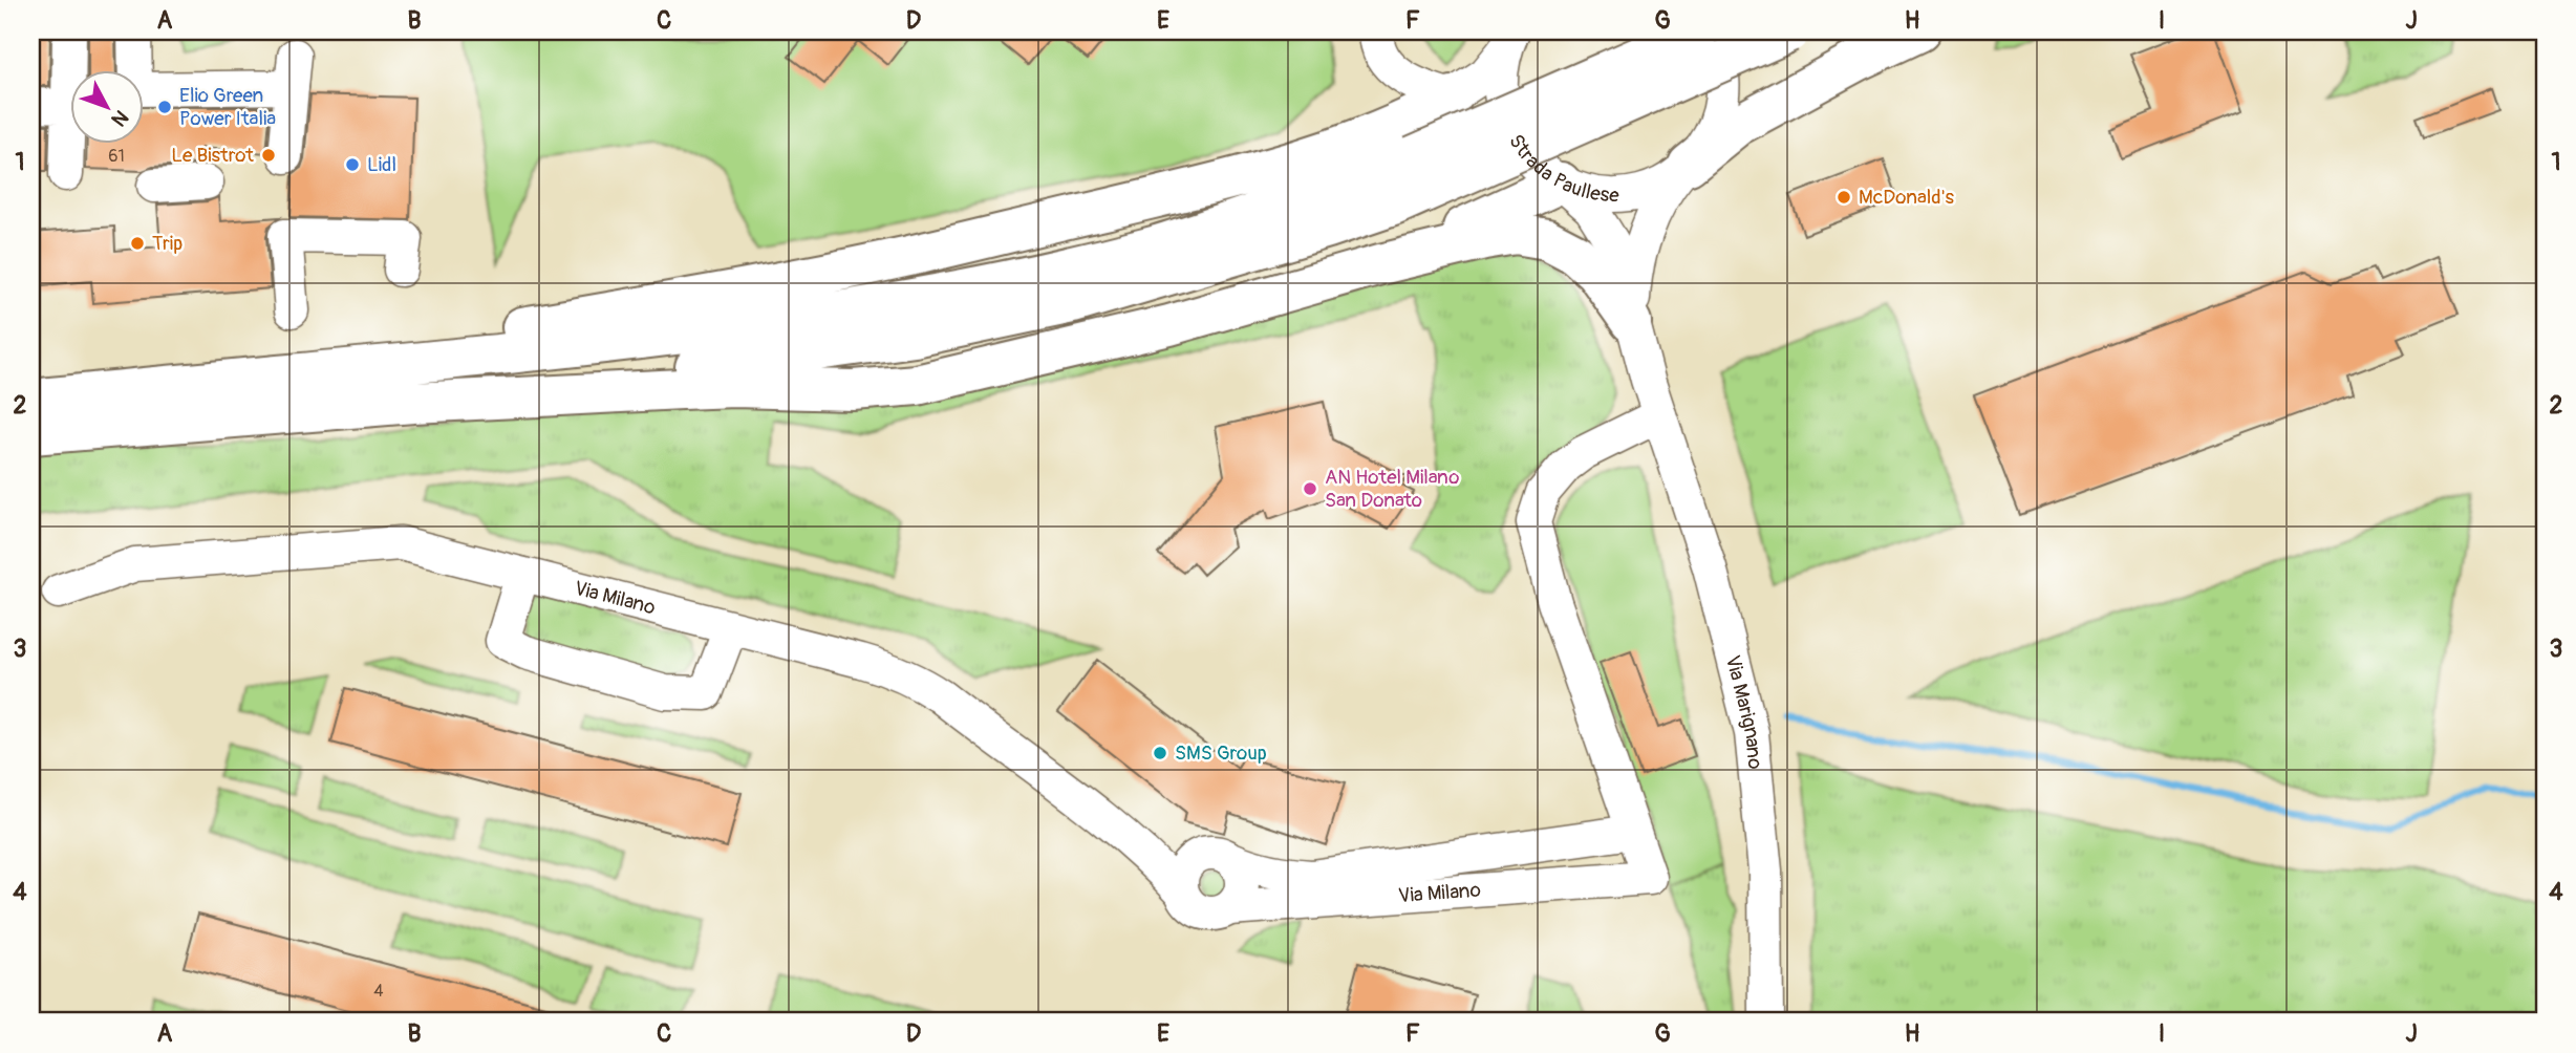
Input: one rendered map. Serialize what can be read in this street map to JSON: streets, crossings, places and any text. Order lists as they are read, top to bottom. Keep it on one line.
{"streets":{"street":["Strada Paullese","Via Milano","Via Marignano"]},"crossings":[["Strada Paullese","Via Marignano"]],"places":["Elio Green Power Italia","Le Bistrot","Lidl","McDonald's","Trip","AN Hotel Milano San Donato","SMS Group"],"house_numbers":["61","4"],"north":"bottom right","grid":{"columns":["A","B","C","D","E","F","G","H","I","J"],"rows":["1","2","3","4"]}}
